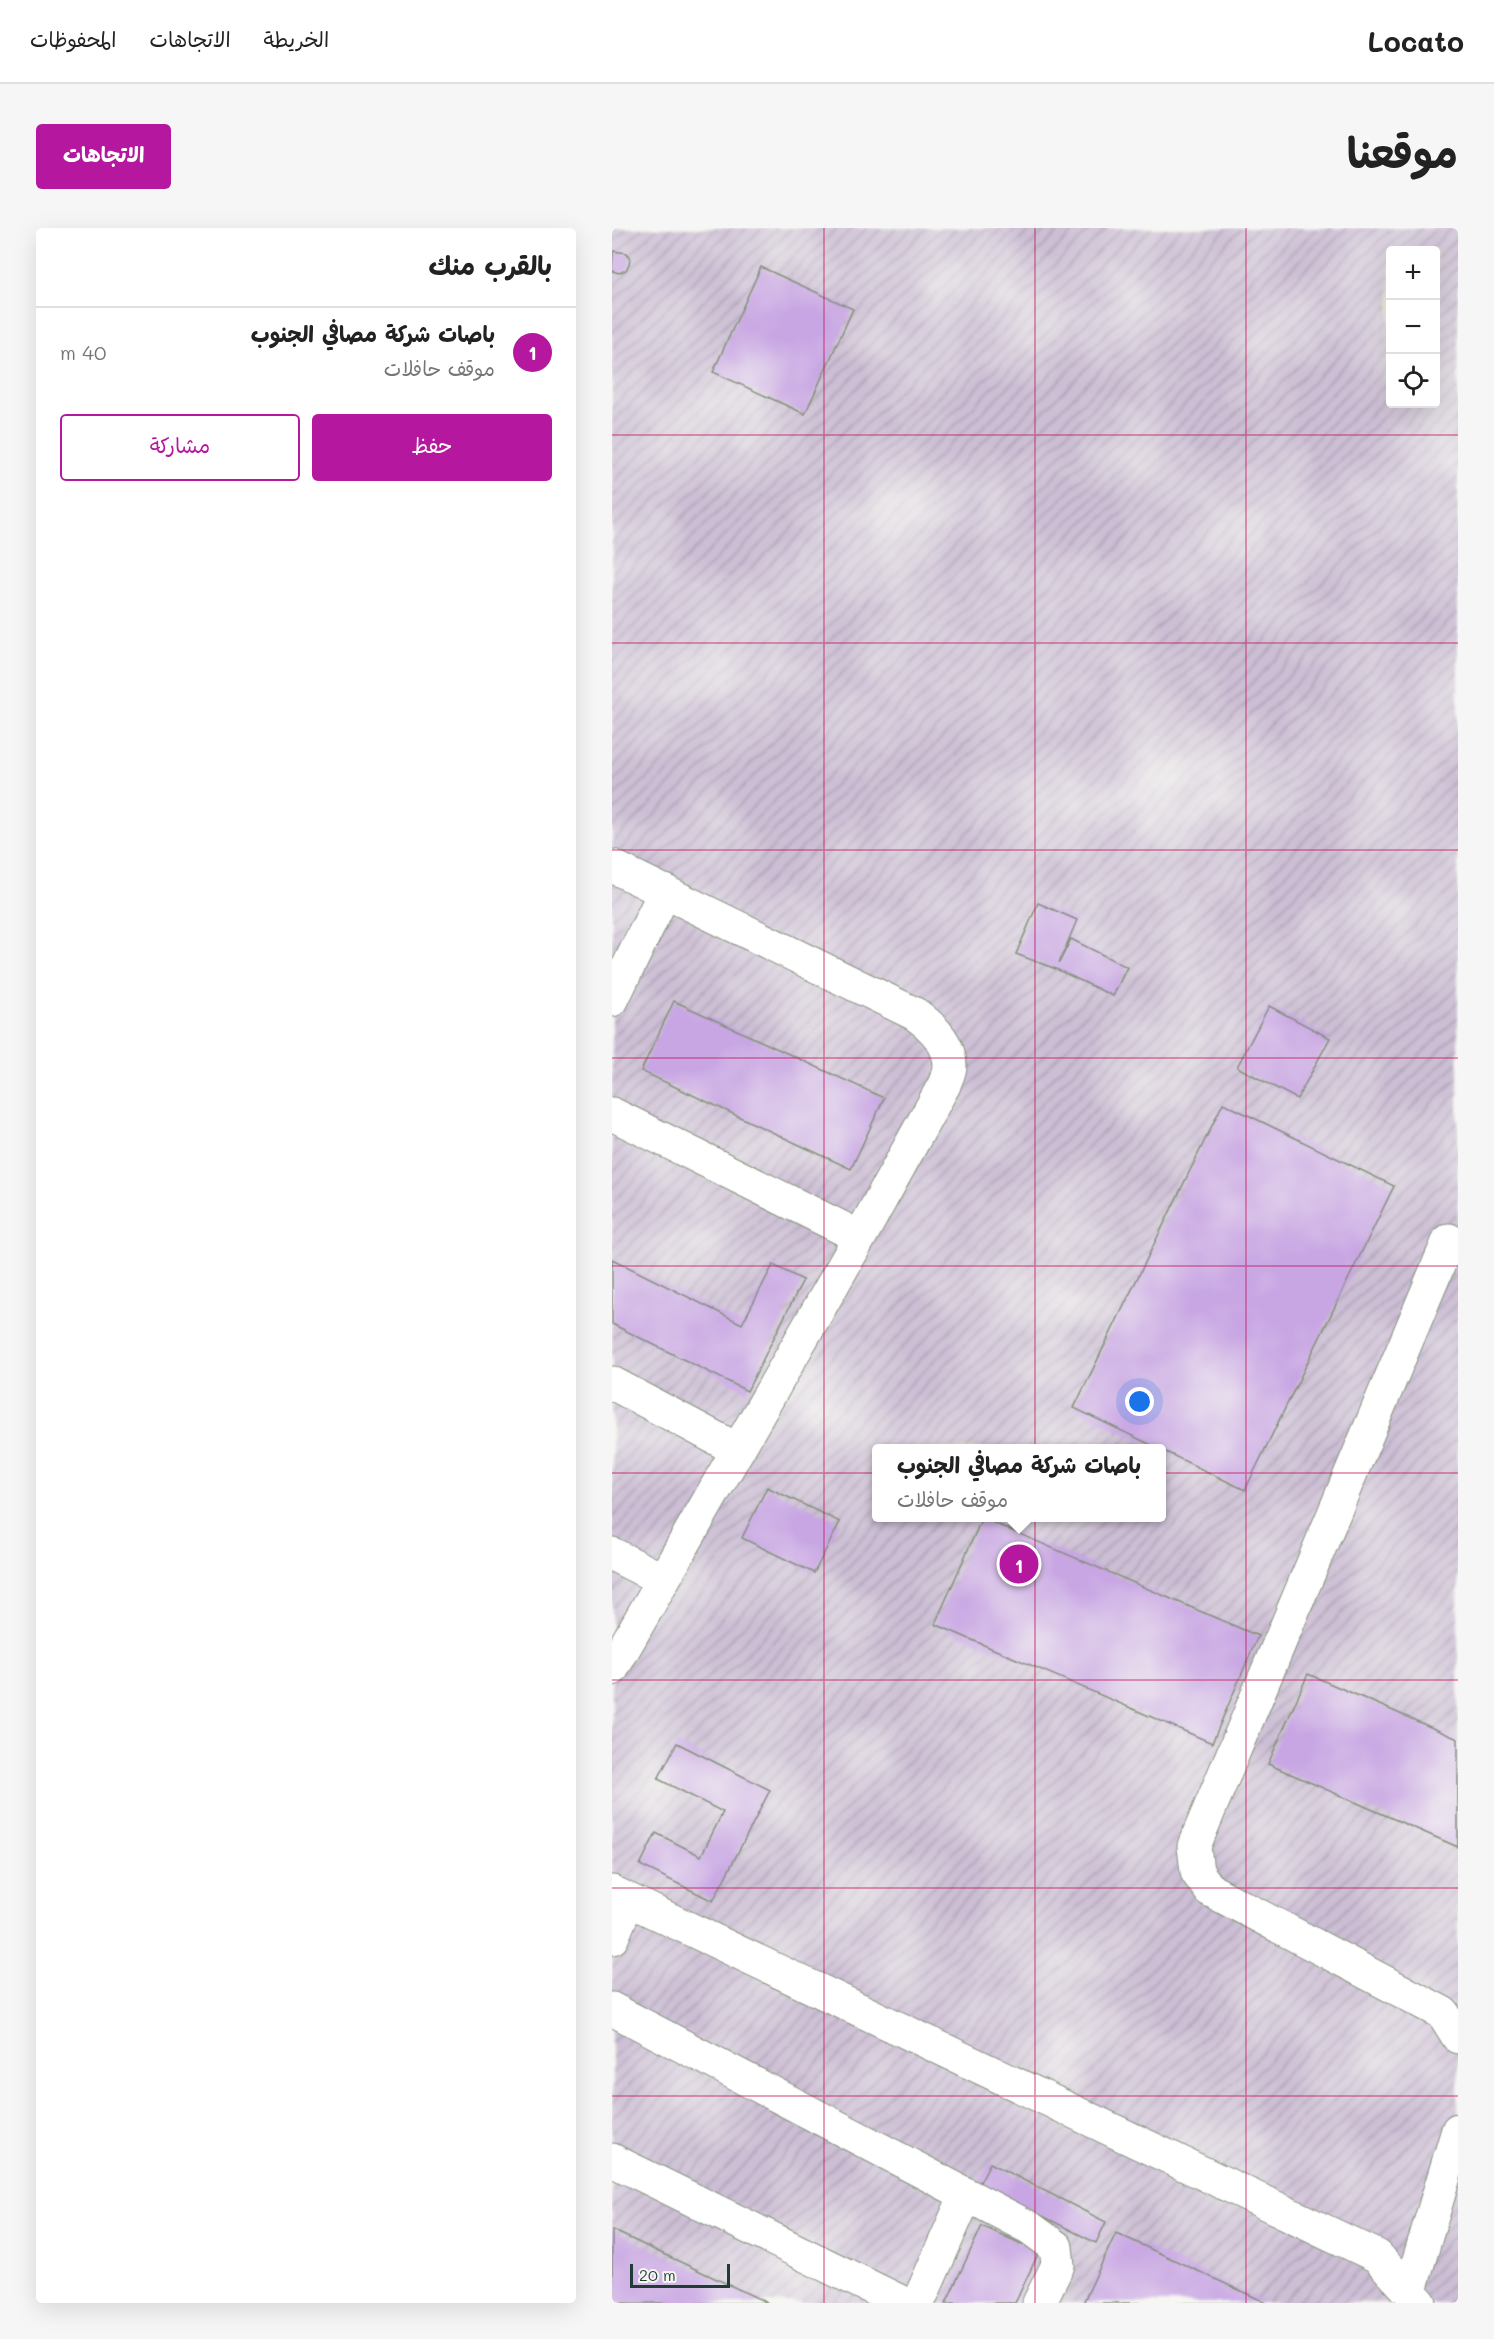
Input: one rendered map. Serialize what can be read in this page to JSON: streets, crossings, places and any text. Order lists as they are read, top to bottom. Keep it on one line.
{"scale_bar":"20 m","page":{"header":"Locato","nav":["الخريطة","الاتجاهات","المحفوظات"],"title":"موقعنا","buttons":["الاتجاهات",["حفظ","مشاركة"]],"heading":"بالقرب منك","map_buttons":["+","−"],"list":[{"mark":"1","name":"باصات شركة مصافي الجنوب","note":"موقف حافلات","value":"40 m"}],"popup":["باصات شركة مصافي الجنوب","موقف حافلات"],"pins":"1","scale":"20 m"}}
